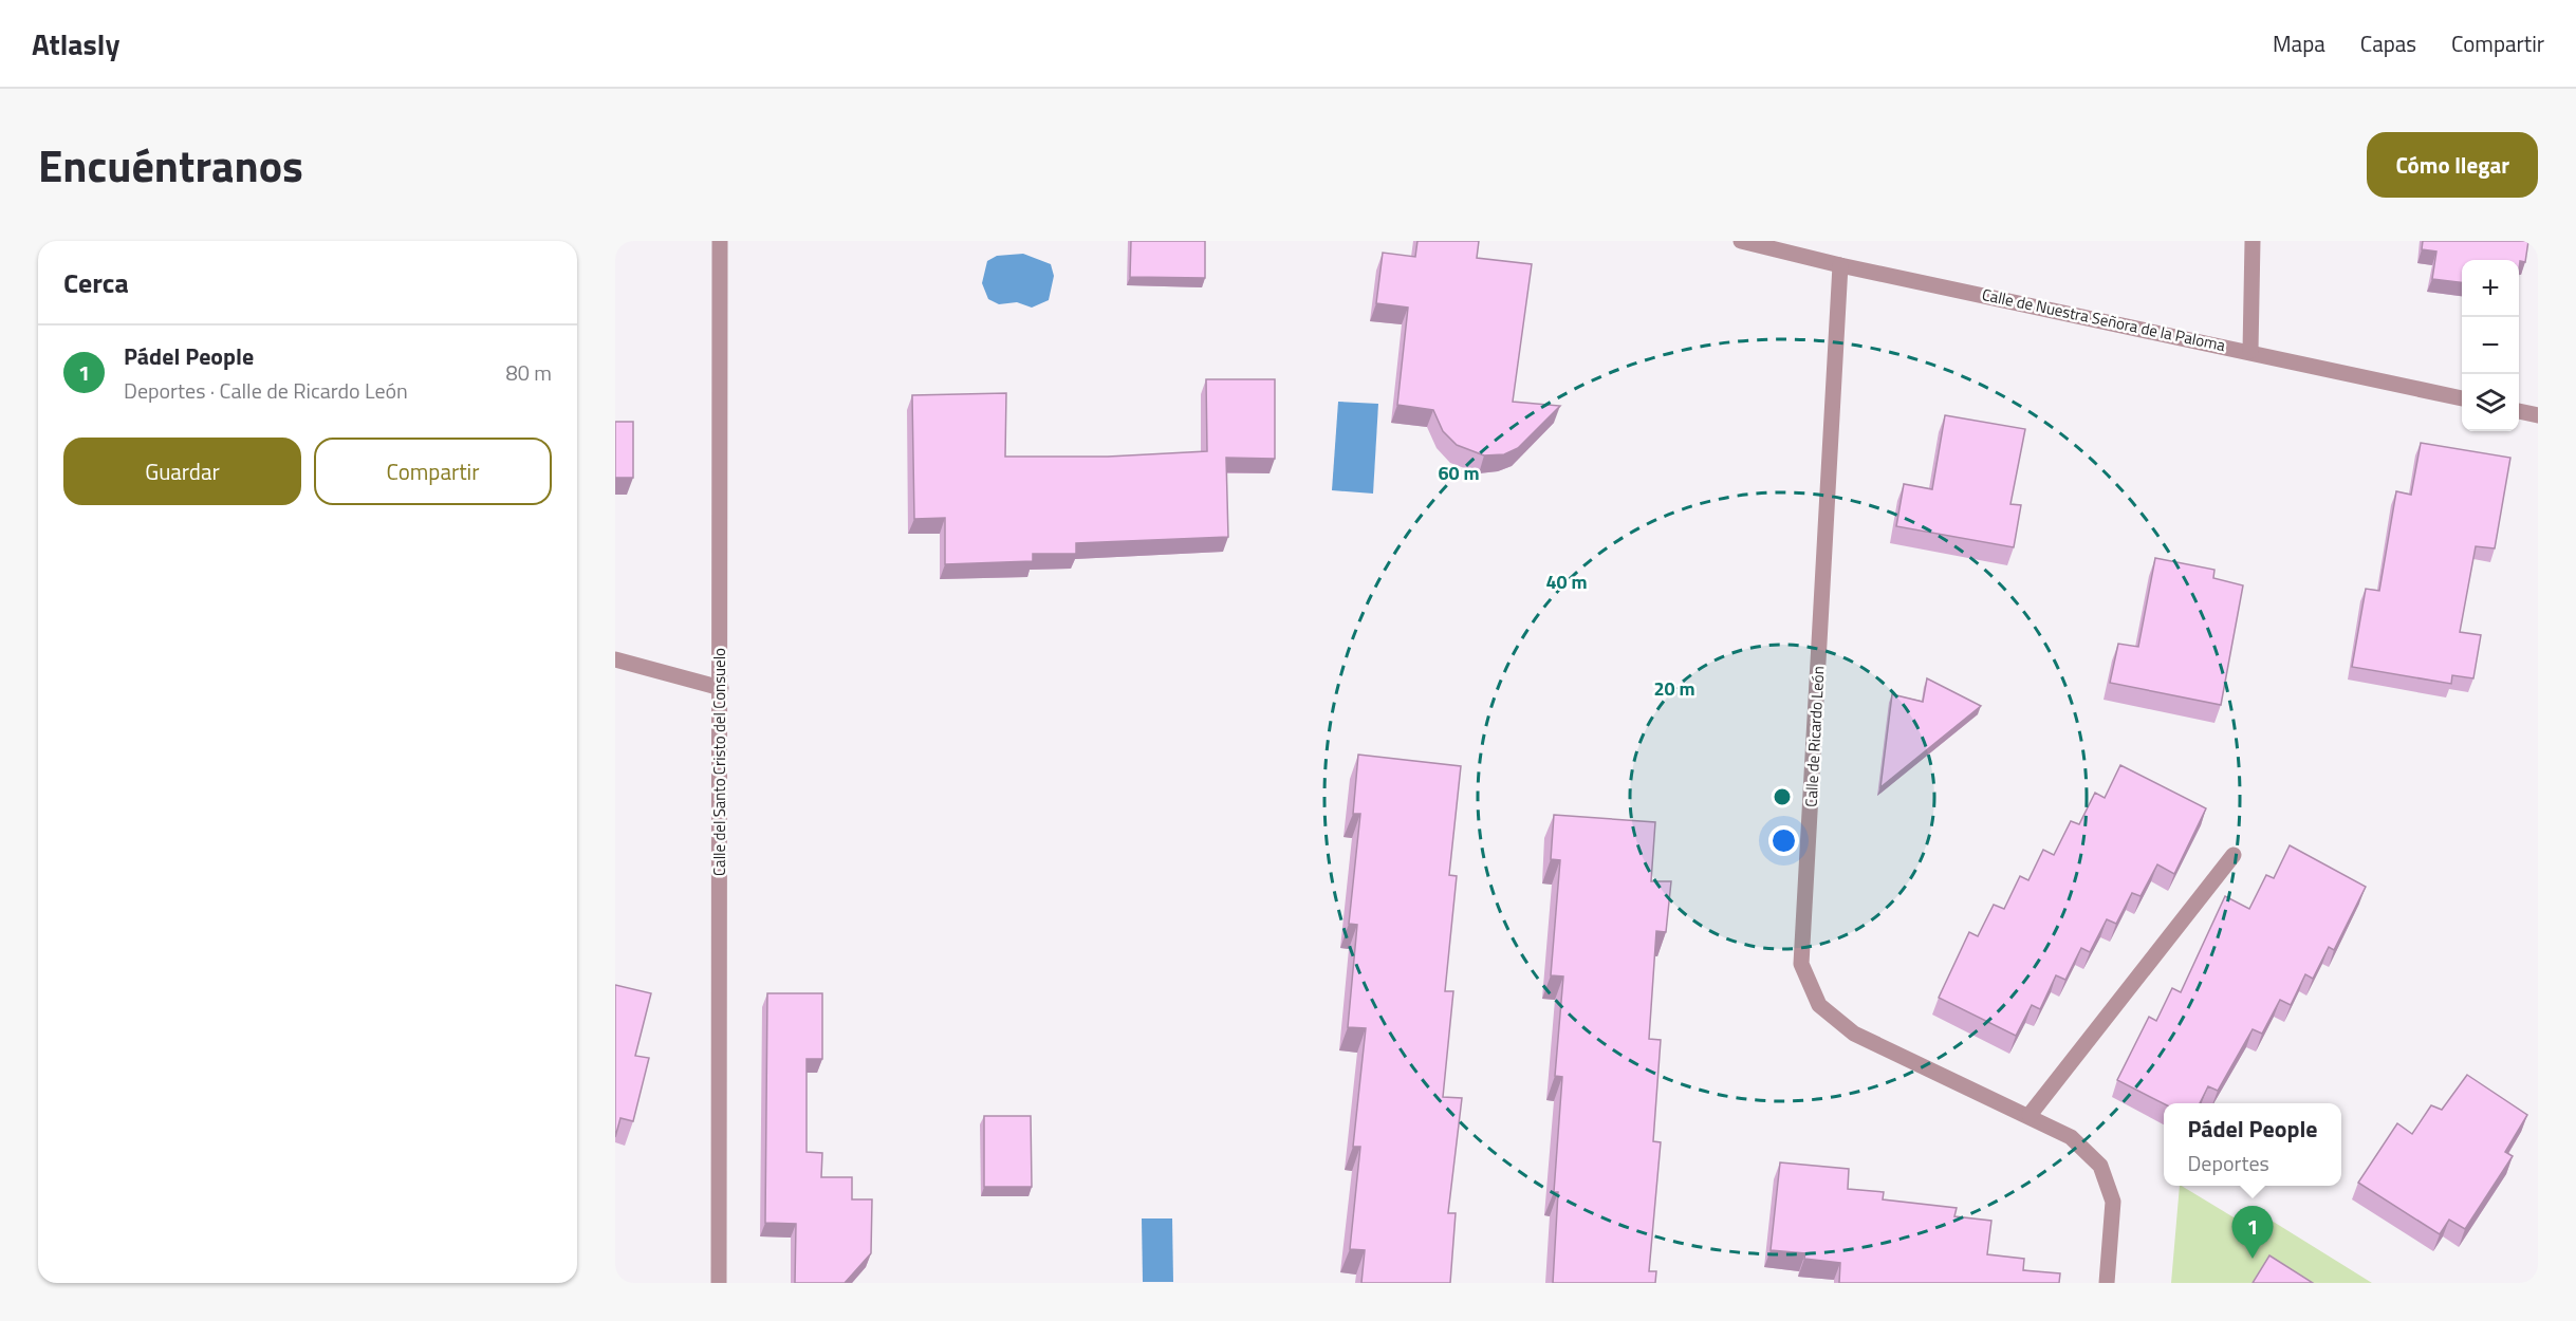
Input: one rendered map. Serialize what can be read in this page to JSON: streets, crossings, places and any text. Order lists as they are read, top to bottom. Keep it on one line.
{"streets":{"street":["Calle de Nuestra Señora de la Paloma","Calle de Ricardo León","Calle del Santo Cristo del Consuelo"]},"crossings":[["Calle de Nuestra Señora de la Paloma","Calle de Ricardo León"]],"page":{"header":"Atlasly","nav":["Mapa","Capas","Compartir"],"title":"Encuéntranos","buttons":["Cómo llegar",["Guardar","Compartir"]],"heading":"Cerca","map_buttons":["+","−"],"list":[{"mark":"1","name":"Pádel People","note":"Deportes · Calle de Ricardo León","value":"80 m"}],"popup":["Pádel People","Deportes"],"pins":"1"},"rings":["60 m","40 m","20 m"]}
